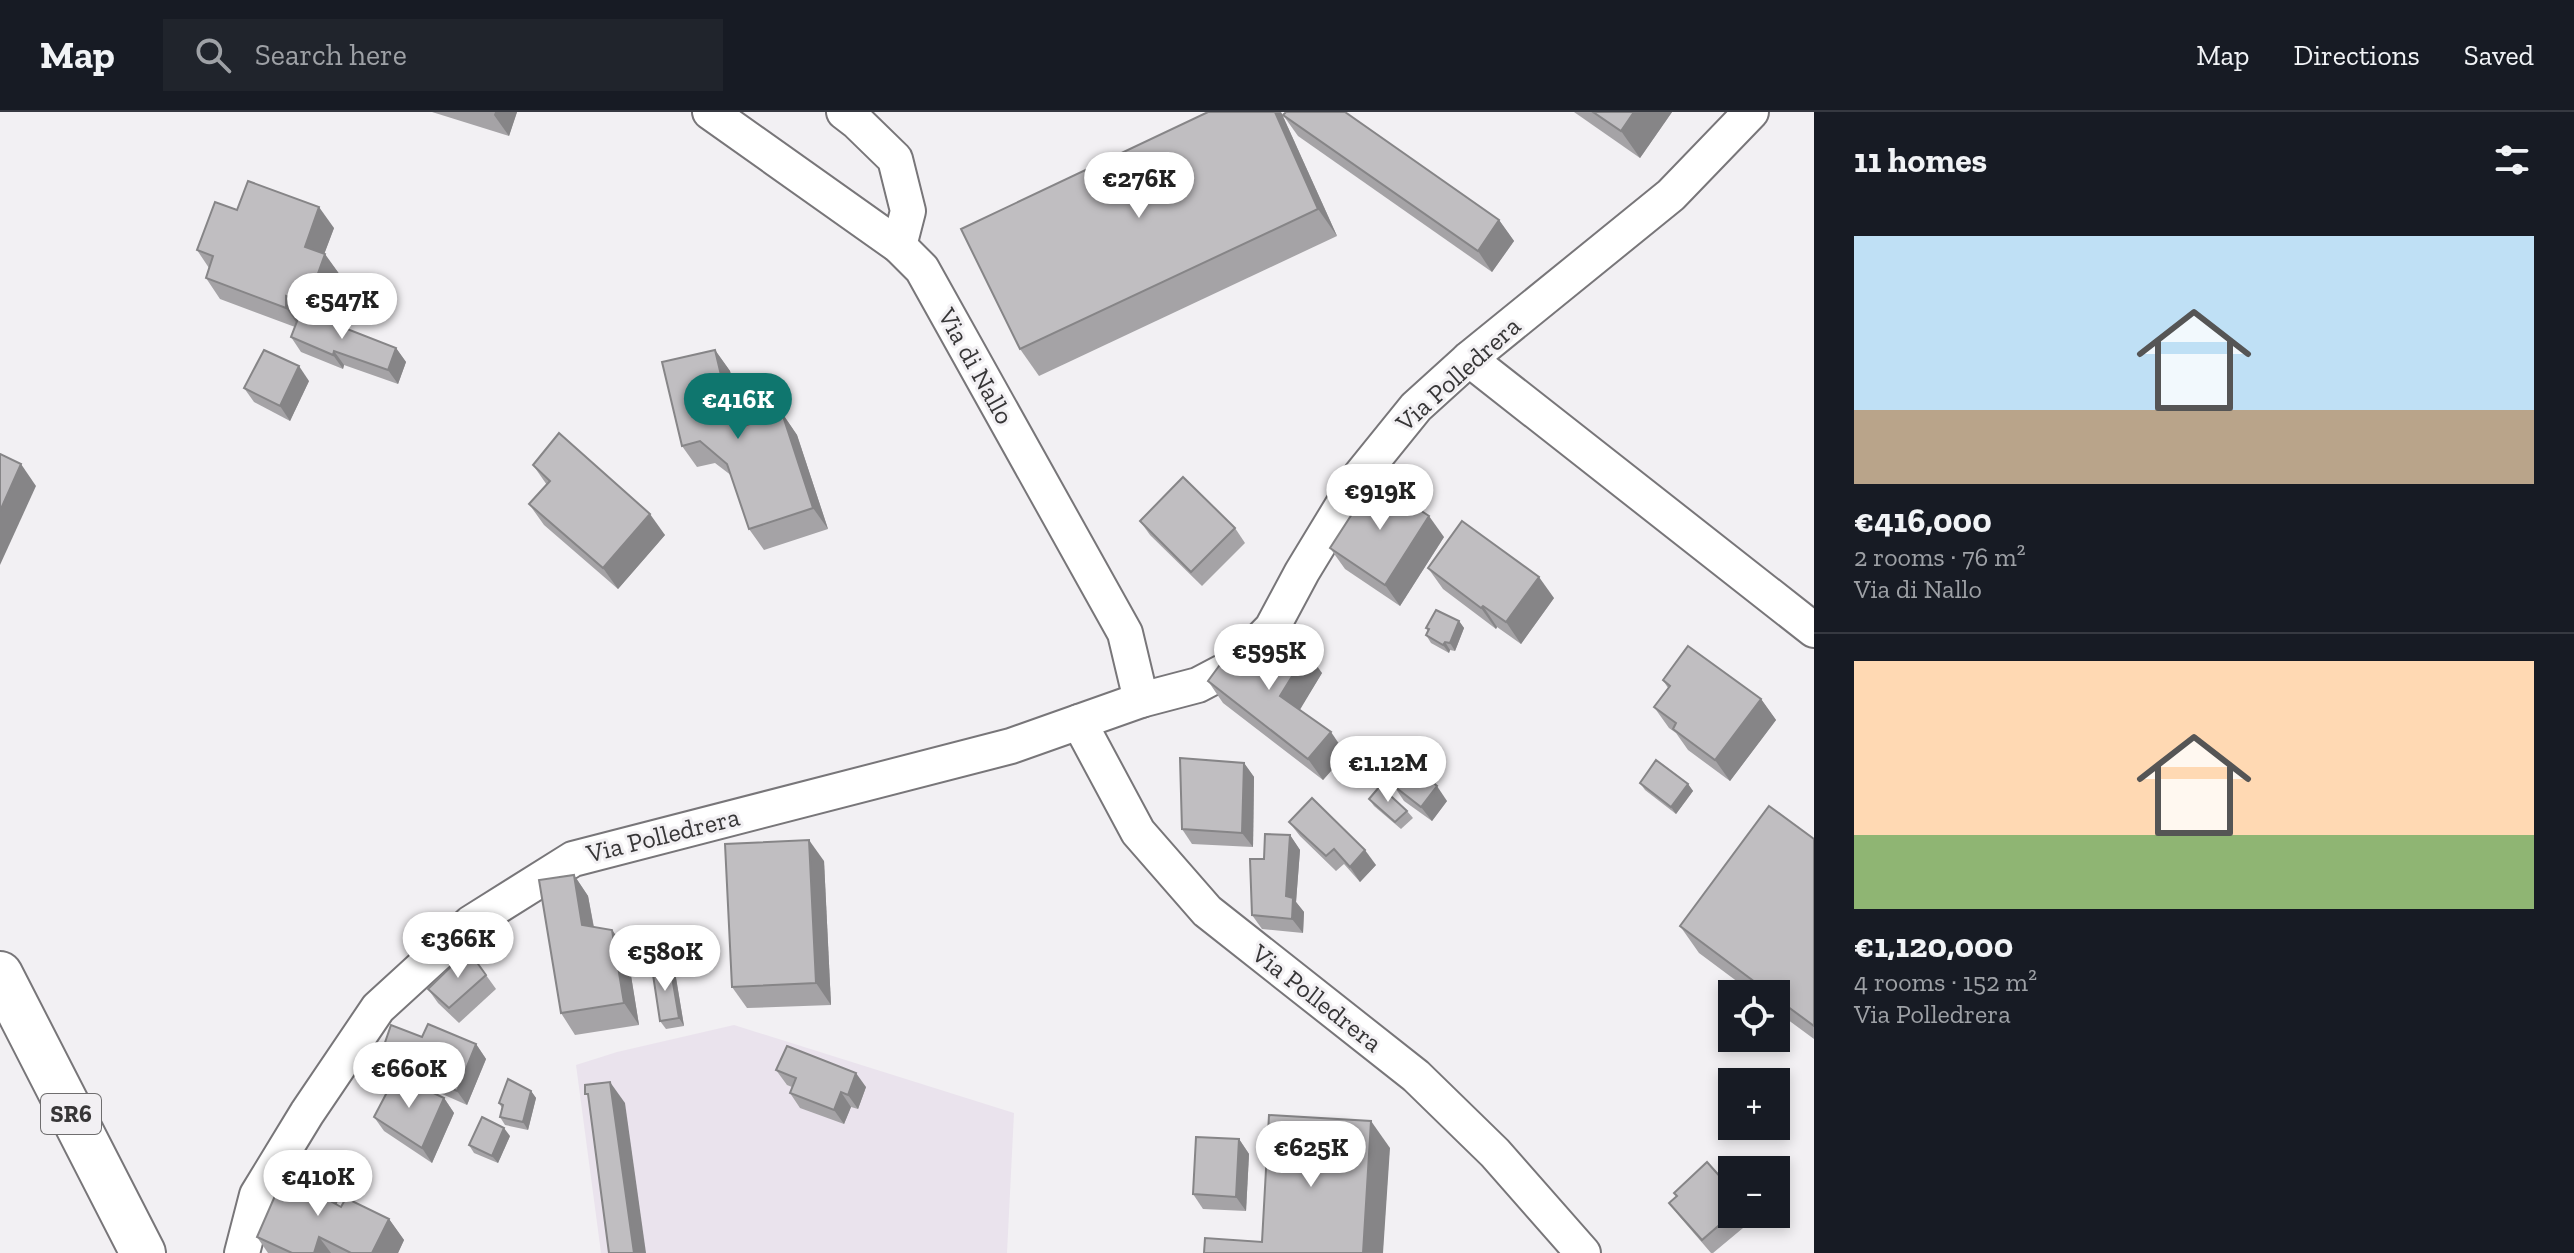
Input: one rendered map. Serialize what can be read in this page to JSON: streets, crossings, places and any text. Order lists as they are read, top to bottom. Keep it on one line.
{"streets":{"main road":["SR6"],"street":["Via di Nallo","Via Polledrera"]},"crossings":[["Via di Nallo","Via Polledrera"]],"page":{"header":"Map","search":"Search here","nav":["Map","Directions","Saved"],"heading":"11 homes","price":["€276K","€547K","€416K","€919K","€595K","€1.12M","€366K","€580K","€660K","€625K","€410K"],"list":[{"name":"€416,000","note":"2 rooms · 76 m² · Via di Nallo"},{"name":"€1,120,000","note":"4 rooms · 152 m² · Via Polledrera"}],"map_buttons":["+","−"]}}
